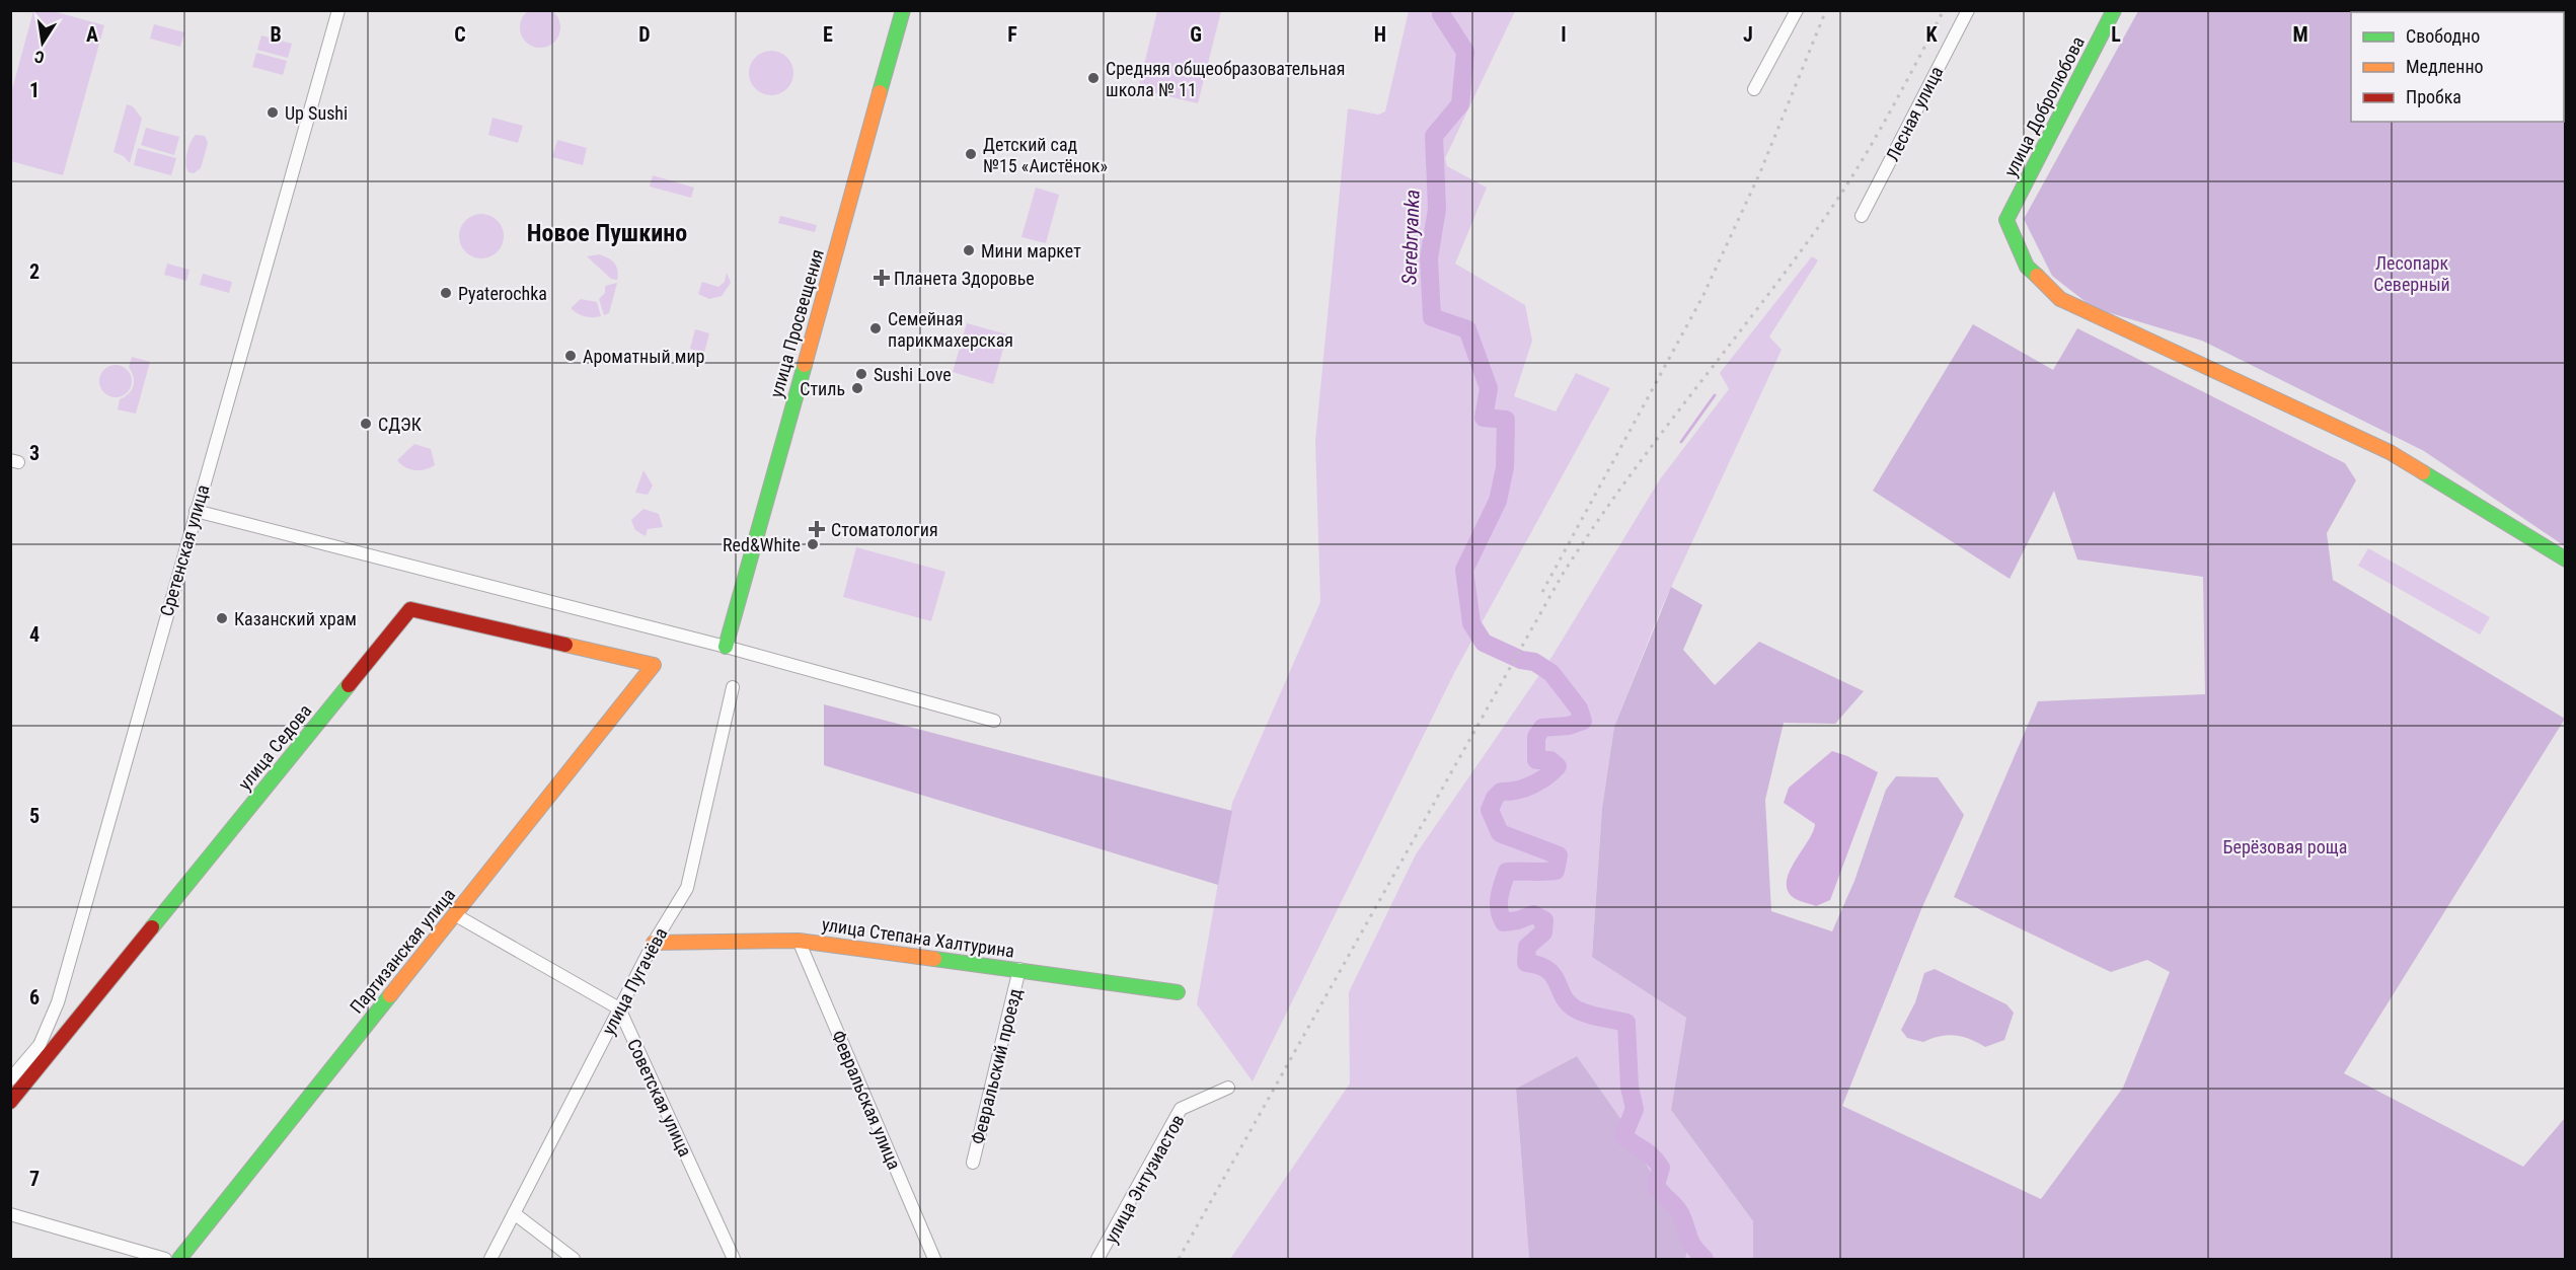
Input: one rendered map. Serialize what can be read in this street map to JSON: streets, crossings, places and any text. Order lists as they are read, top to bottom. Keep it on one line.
{"streets":{"street":["улица Добролюбова","Лесная улица","улица Просвещения","Сретенская улица","улица Седова","улица Степана Халтурина","Партизанская улица","улица Пугачёва","Февральский проезд","Советская улица","Февральская улица","улица Энтузиастов"]},"crossings":[["улица Седова","Партизанская улица"],["улица Степана Халтурина","улица Пугачёва"],["улица Степана Халтурина","Февральский проезд"],["улица Степана Халтурина","Февральская улица"],["улица Пугачёва","Советская улица"]],"districts":["Новое Пушкино"],"water":["Serebryanka"],"parks":["Лесопарк Северный","Берёзовая роща"],"places":{"other":["Средняя общеобразовательная школа № 11","Up Sushi","Детский сад №15 «Аистёнок»","Мини маркет","Pyaterochka","Семейная парикмахерская","Ароматный мир","Sushi Love","Стиль","СДЭК","Red&White","Казанский храм"],"health":["Планета Здоровье","Стоматология"]},"legend":["Свободно","Медленно","Пробка"],"north":"bottom","grid":{"columns":["A","B","C","D","E","F","G","H","I","J","K","L","M"],"rows":["1","2","3","4","5","6","7"]}}
